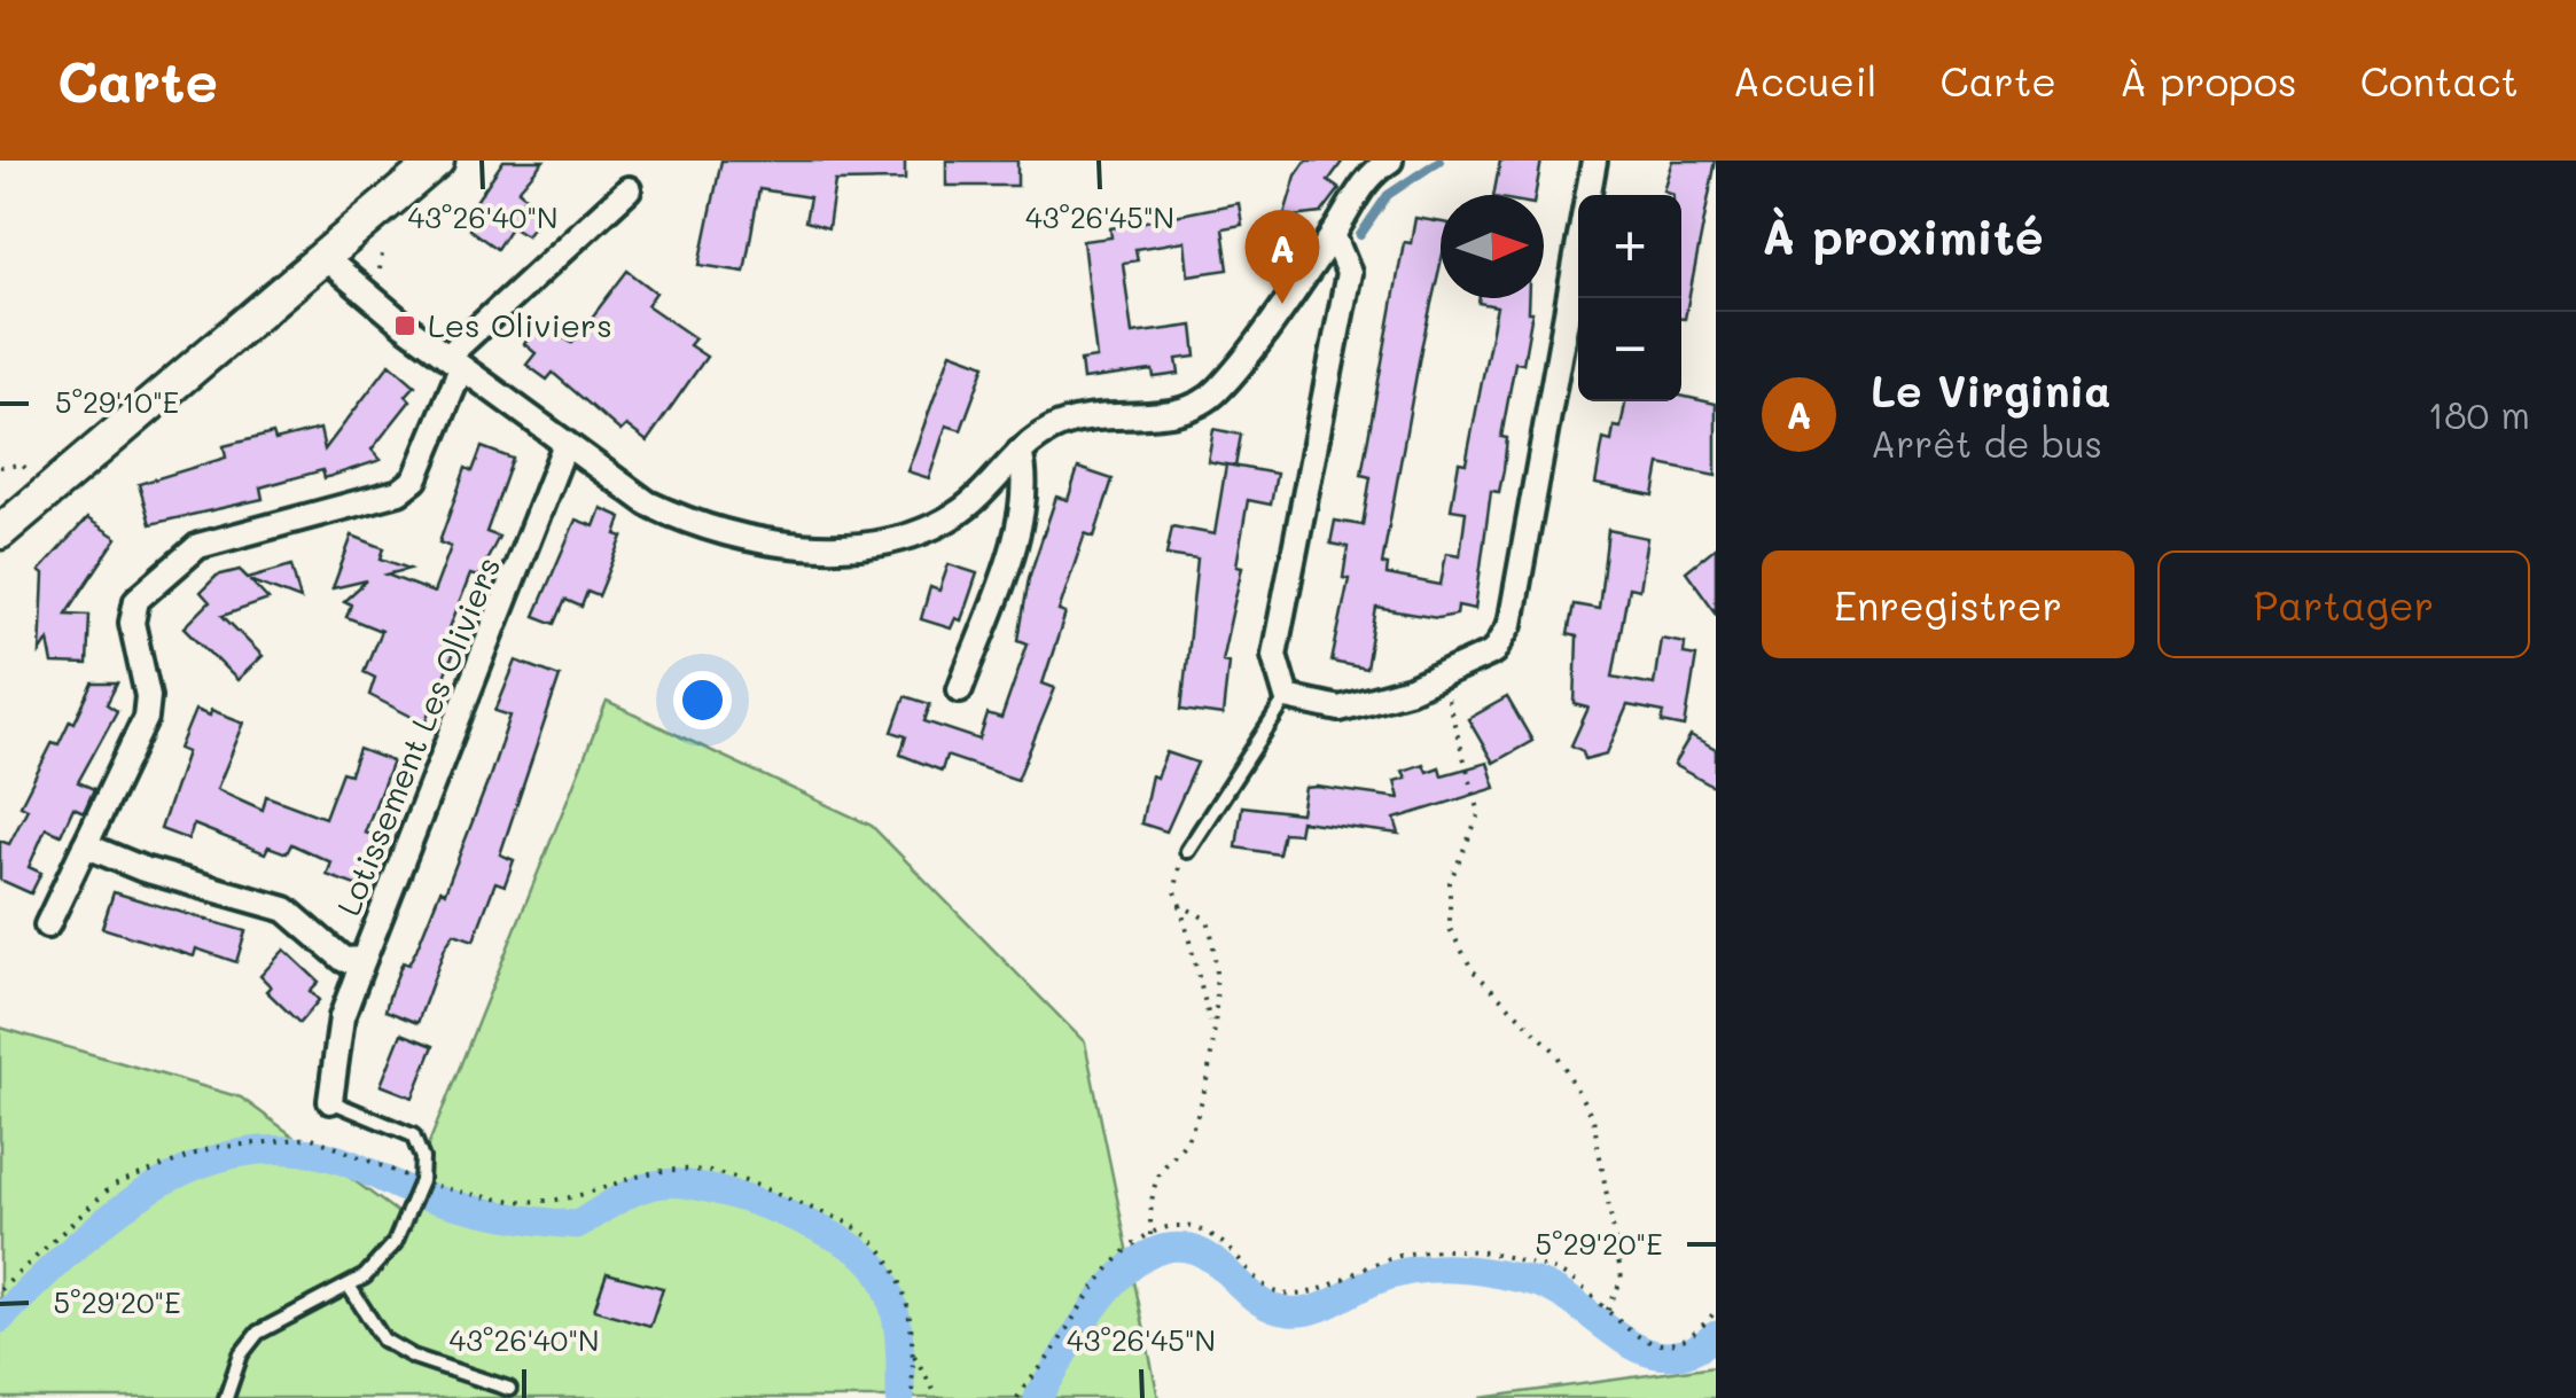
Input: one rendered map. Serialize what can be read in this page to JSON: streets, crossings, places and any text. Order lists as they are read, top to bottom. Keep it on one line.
{"streets":{"street":["Lotissement Les Oliviers"]},"places":{"transit":["Les Oliviers"]},"north":"right","page":{"header":"Carte","nav":["Accueil","Carte","À propos","Contact"],"heading":"À proximité","map_buttons":["+","−"],"pins":"A","list":[{"mark":"A","name":"Le Virginia","note":"Arrêt de bus","value":"180 m"}],"buttons":["Enregistrer","Partager"]},"coordinates":["43°26'40\"N","43°26'45\"N","5°29'10\"E","5°29'20\"E"]}
